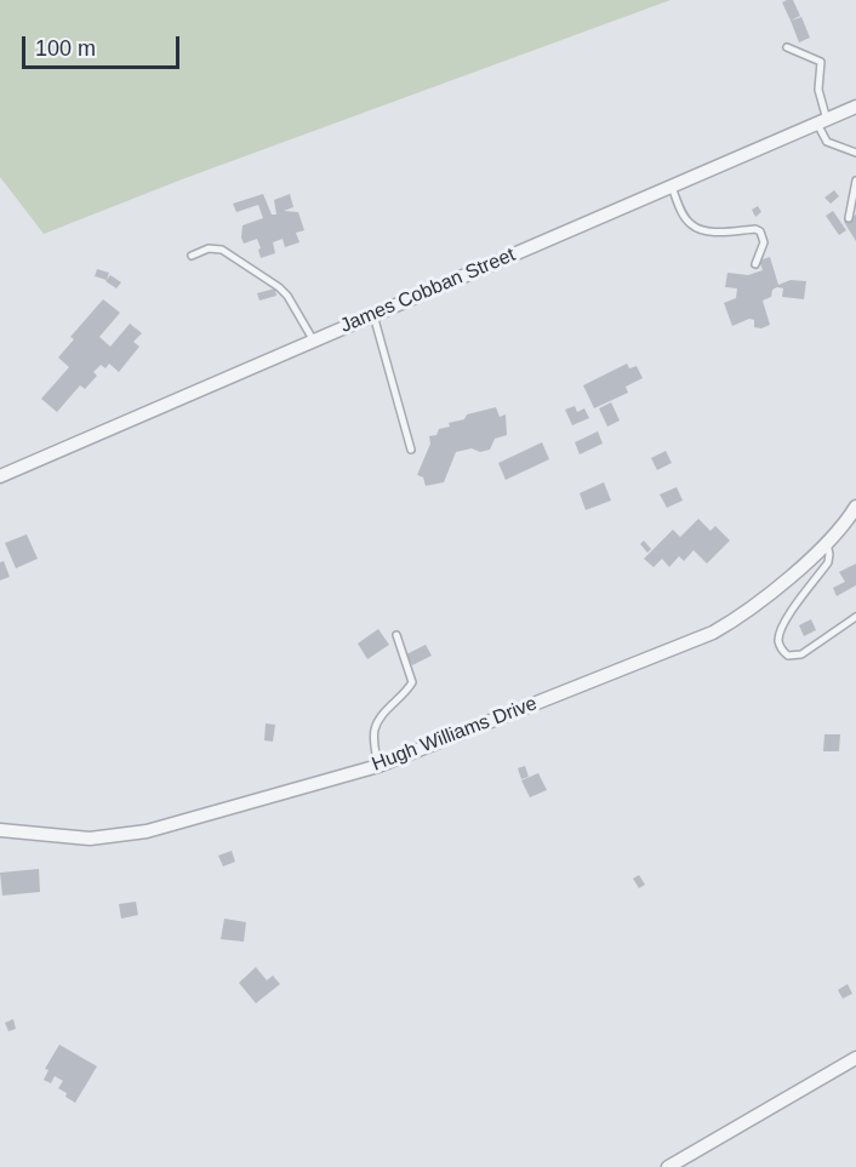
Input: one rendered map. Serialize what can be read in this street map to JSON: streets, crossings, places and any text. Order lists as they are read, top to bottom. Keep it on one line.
{"streets":{"street":["James Cobban Street","Hugh Williams Drive"]},"scale_bar":"100 m"}
